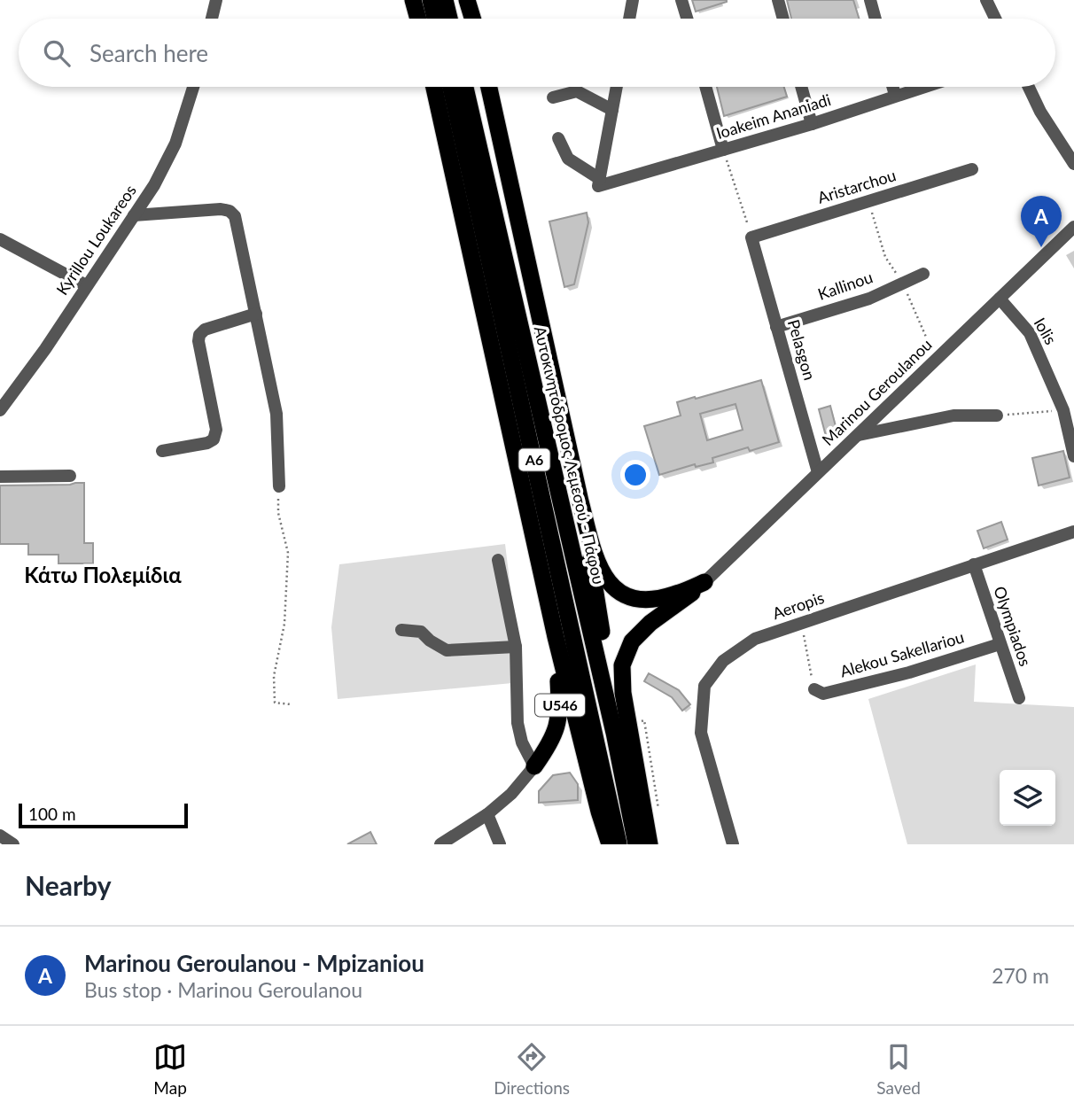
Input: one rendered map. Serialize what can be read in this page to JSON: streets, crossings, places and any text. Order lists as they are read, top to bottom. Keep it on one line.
{"streets":{"highway":["Αυτοκινητόδρομος Λεμεσού - Πάφου","A6","U546"],"street":["Ioakeim Ananiadi","Aristarchou","Kyrillou Loukareos","Kallinou","Iolis","Pelasgon","Marinou Geroulanou","Aeropis","Olympiados","Alekou Sakellariou"]},"crossings":[["Aristarchou","Pelasgon"],["Kallinou","Pelasgon"],["Iolis","Marinou Geroulanou"],["Pelasgon","Marinou Geroulanou"],["Aeropis","Olympiados"],["Olympiados","Alekou Sakellariou"]],"districts":["Κάτω Πολεμίδια"],"scale_bar":"100 m","page":{"search":"Search here","pins":"A","scale":"100 m","heading":"Nearby","list":[{"mark":"A","name":"Marinou Geroulanou - Mpizaniou","note":"Bus stop · Marinou Geroulanou","value":"270 m"}],"nav":["Map","Directions","Saved"]}}
